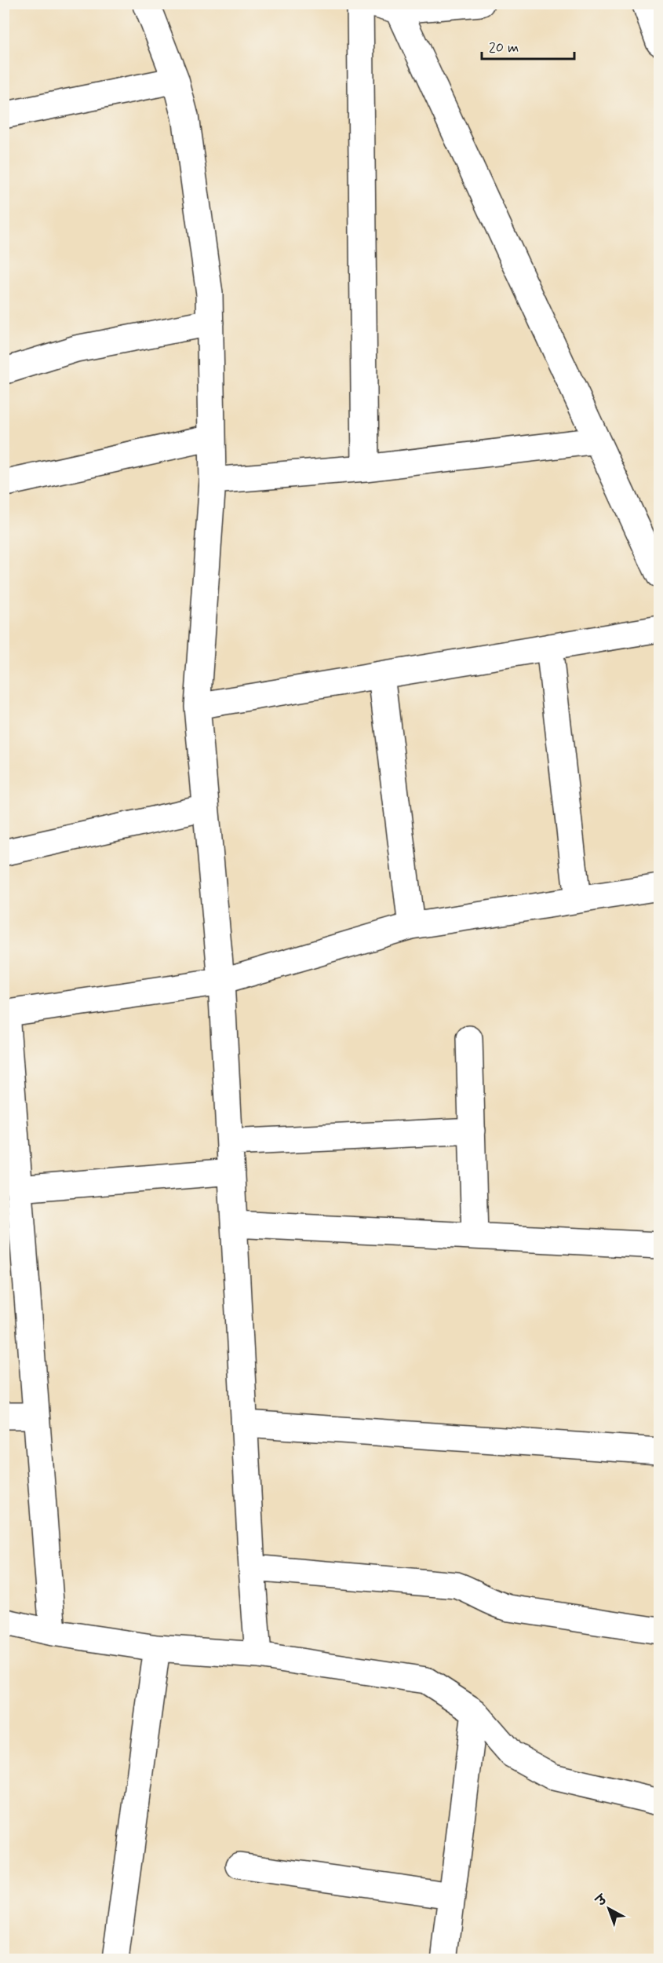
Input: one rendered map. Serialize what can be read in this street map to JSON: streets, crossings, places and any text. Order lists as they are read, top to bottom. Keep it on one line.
{"scale_bar":"20 m","north":"top left"}
